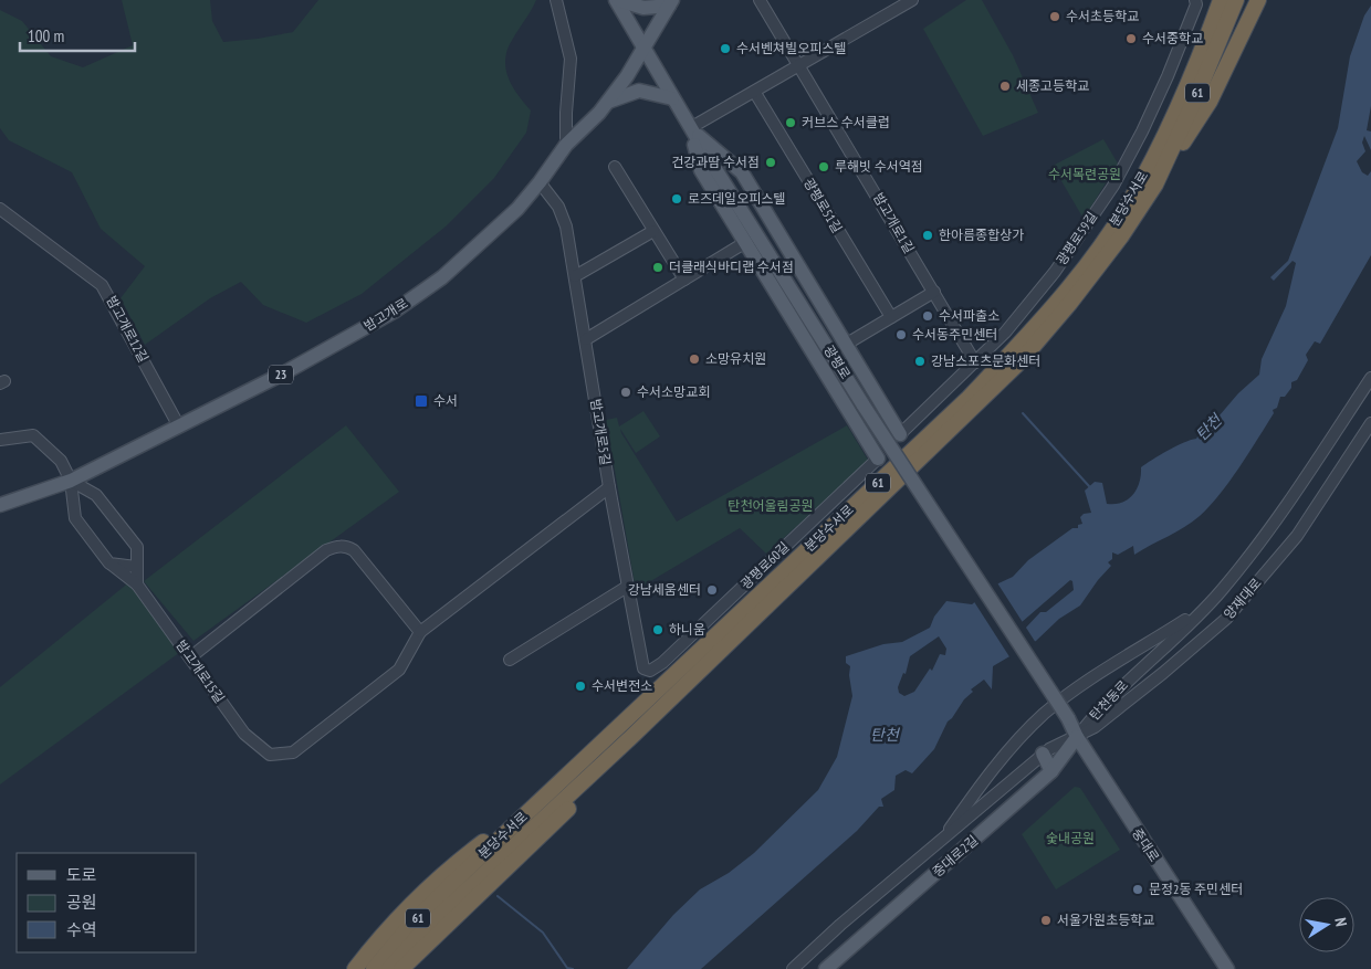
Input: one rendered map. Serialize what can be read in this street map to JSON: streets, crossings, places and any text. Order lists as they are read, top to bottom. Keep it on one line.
{"streets":{"highway":["61","분당수서로"],"main road":["밤고개로","광평로","23","중대로","중대로2길"],"street":["광평로51길","밤고개로1길","광평로59길","밤고개로12길","밤고개로5길","광평로60길","양재대로","밤고개로15길","탄천동로"]},"crossings":[["광평로51길","광평로"],["밤고개로1길","광평로59길"],["밤고개로1길","광평로"],["밤고개로","밤고개로12길"],["밤고개로","광평로"],["밤고개로","밤고개로5길"],["광평로","중대로"],["밤고개로5길","광평로60길"],["양재대로","탄천동로"],["양재대로","중대로"],["양재대로","중대로2길"],["탄천동로","중대로"],["탄천동로","중대로2길"],["중대로","중대로2길"]],"water":["탄천"],"parks":["수서목련공원","탄천어울림공원","숯내공원"],"places":{"other":["수서초등학교","수서중학교","수서벤쳐빌오피스텔","세종고등학교","커브스 수서클럽","건강과땀 수서점","루해빗 수서역점","로즈데일오피스텔","한아름종합상가","더클래식바디랩 수서점","수서파출소","수서동주민센터","소망유치원","강남스포츠문화센터","수서소망교회","강남세움센터","하니움","수서변전소","문정2동 주민센터","서울가원초등학교"],"transit":["수서"]},"legend":["도로","공원","수역"],"scale_bar":"100 m","north":"right"}
